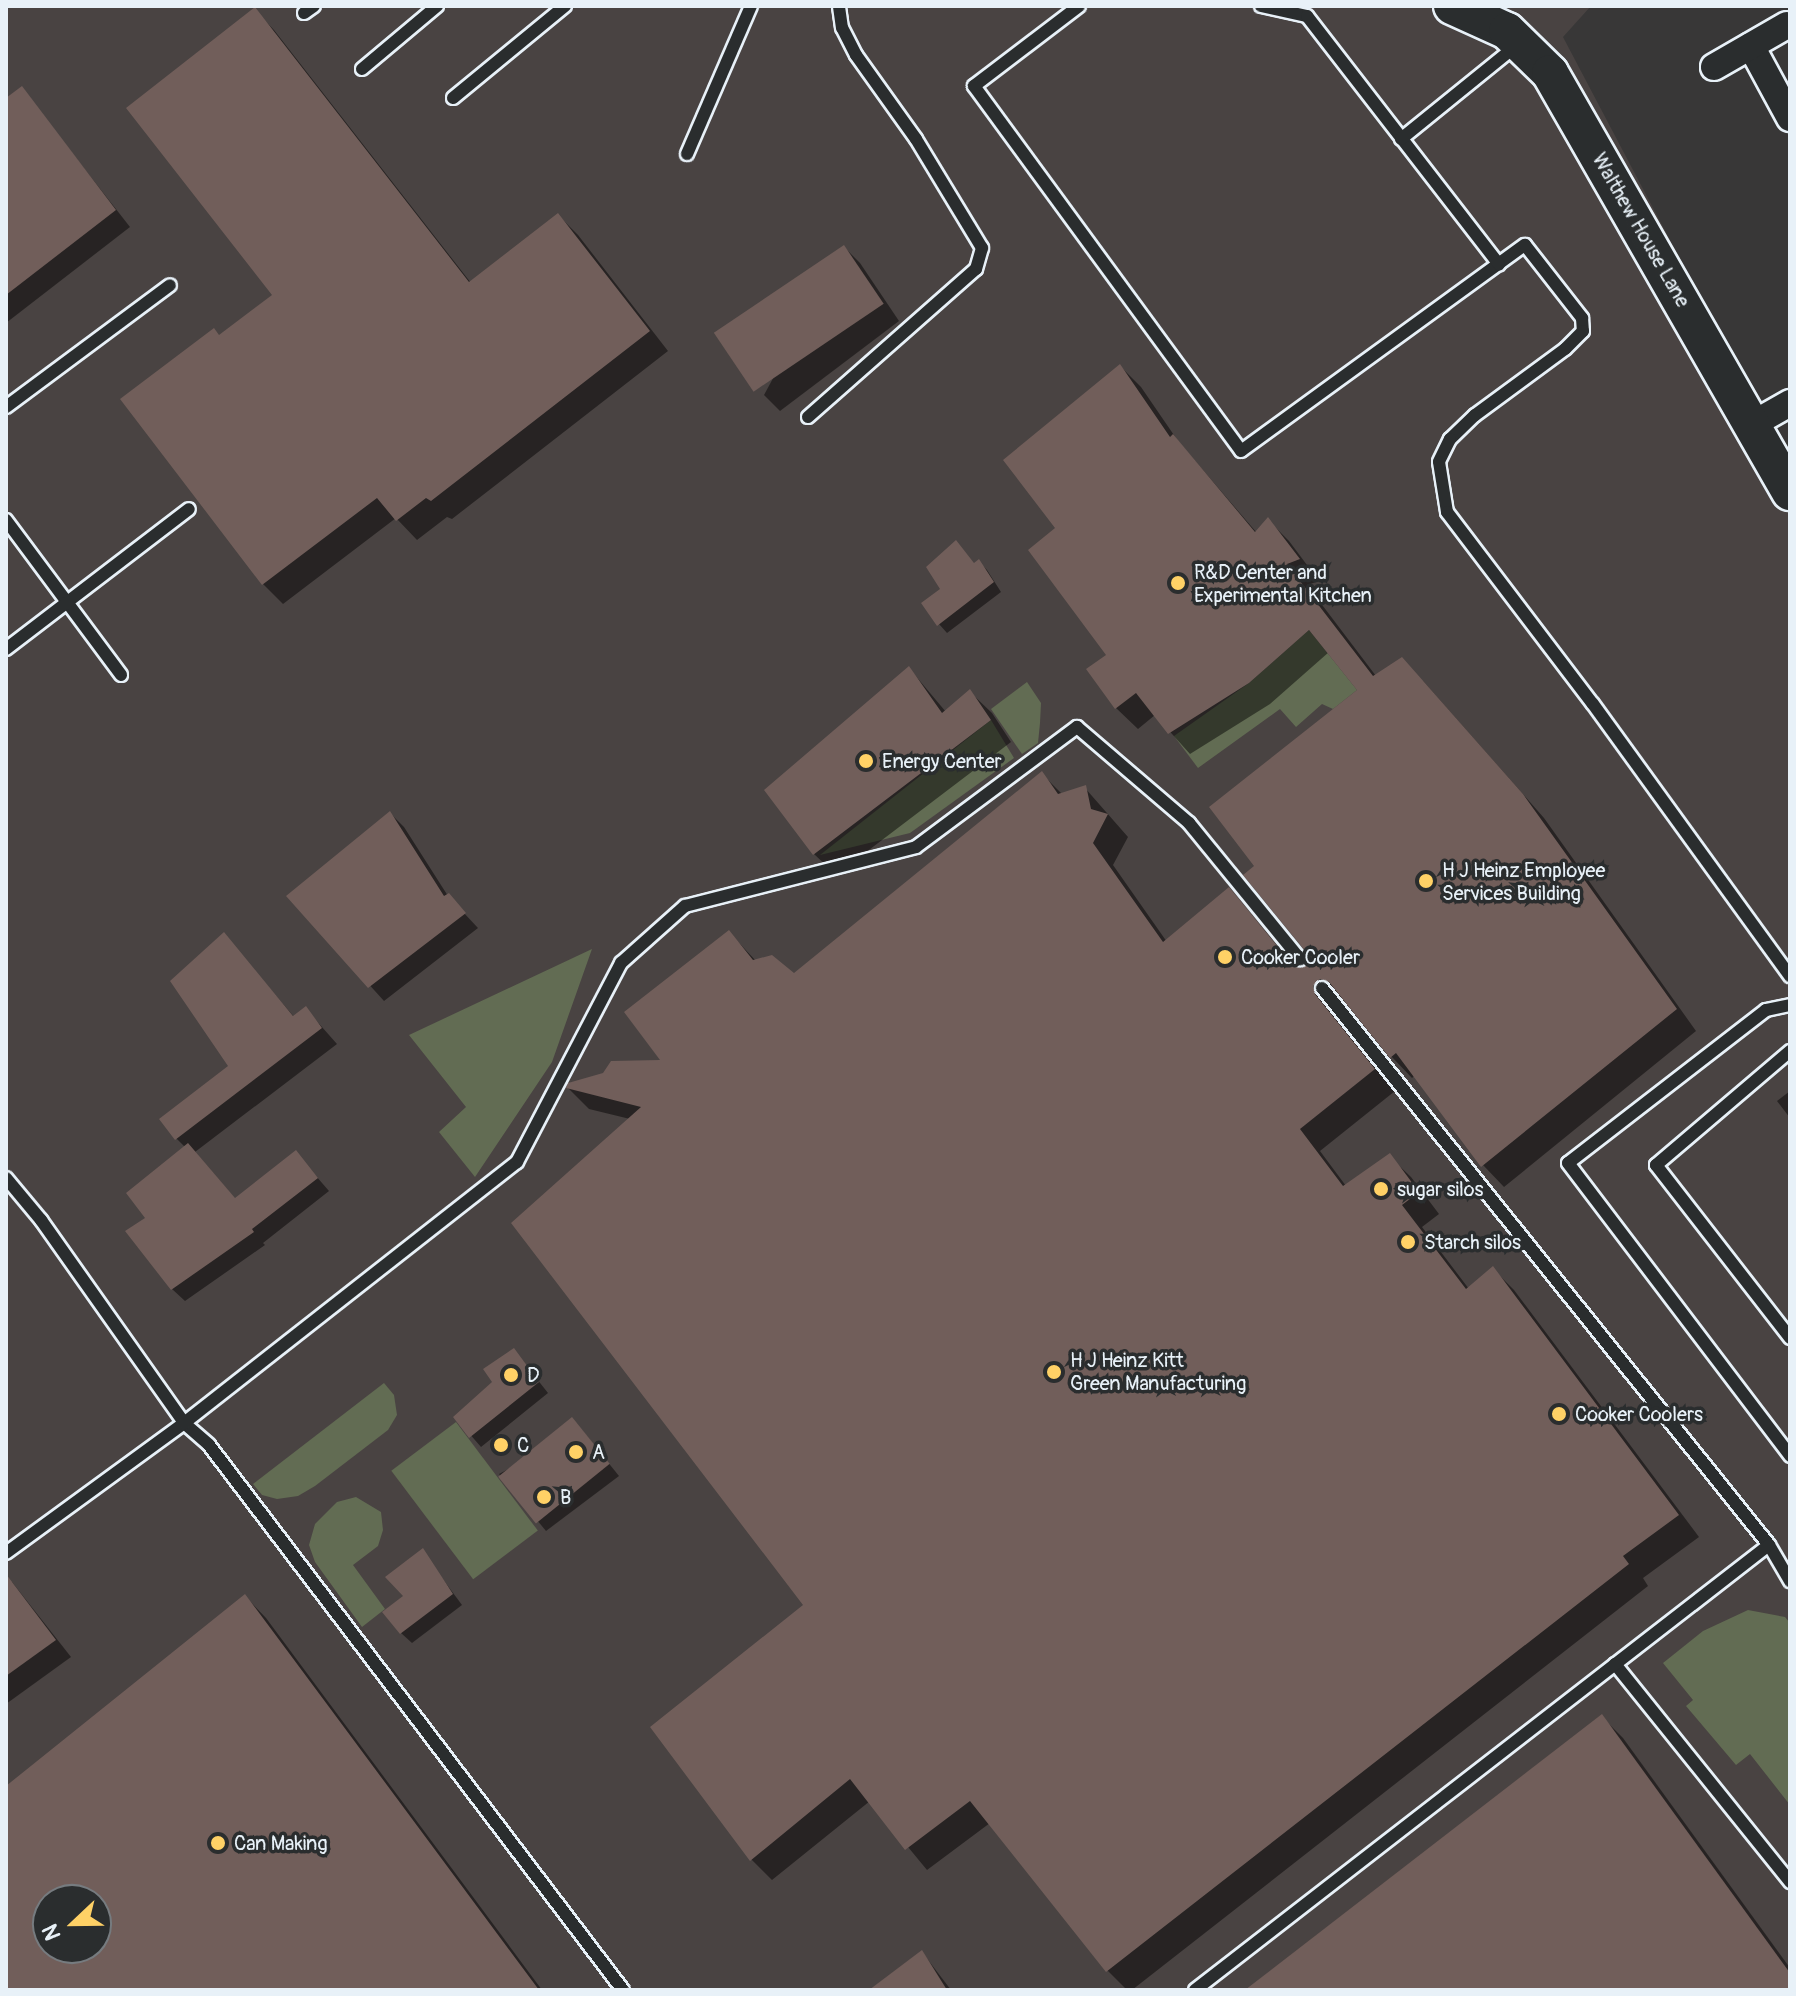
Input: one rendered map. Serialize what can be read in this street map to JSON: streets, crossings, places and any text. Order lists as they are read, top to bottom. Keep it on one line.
{"streets":{"street":["Walthew House Lane"]},"places":["R&D Center and Experimental Kitchen","Energy Center","H J Heinz Employee Services Building","Cooker Cooler","sugar silos","Starch silos","H J Heinz Kitt Green Manufacturing","D","Cooker Coolers","C","A","B","Can Making"],"north":"left"}
